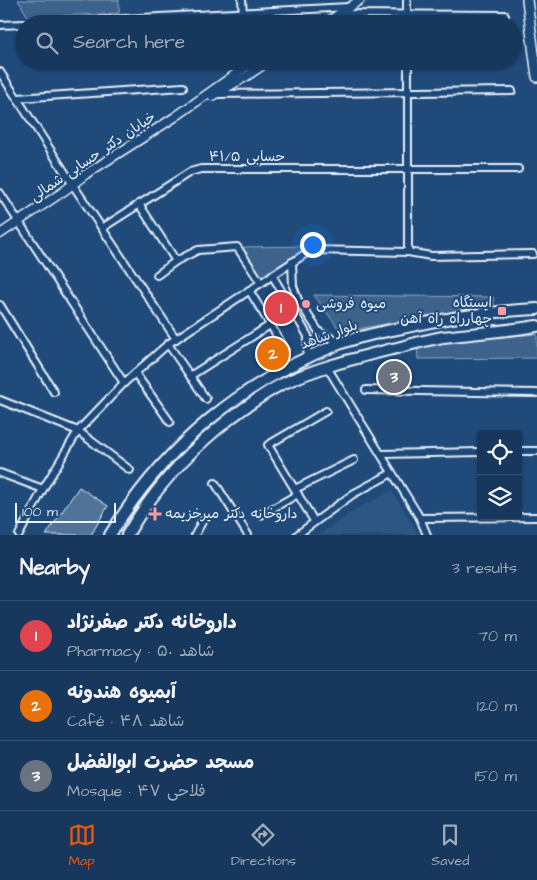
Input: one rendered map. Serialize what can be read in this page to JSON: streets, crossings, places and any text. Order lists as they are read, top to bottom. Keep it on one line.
{"streets":{"main road":["بلوار شاهد"],"street":["خیابان دکتر حسابی شمالی","حسابی ۴۱/۵"]},"places":{"other":["میوه فروشی"],"transit":["ایستگاه چهارراه راه آهن"],"health":["داروخانه دکتر میرخزیمه"]},"scale_bar":"100 m","page":{"search":"Search here","pins":["1","2","3"],"scale":"100 m","heading":["Nearby","3 results"],"list":[{"mark":"1","name":"داروخانه دکتر صفرنژاد","note":"Pharmacy · شاهد ۵۰","value":"70 m"},{"mark":"2","name":"آبمیوه هندونه","note":"Café · شاهد ۴۸","value":"120 m"},{"mark":"3","name":"مسجد حضرت ابوالفضل","note":"Mosque · فلاحی ۴۷","value":"150 m"}],"nav":["Map","Directions","Saved"]}}
